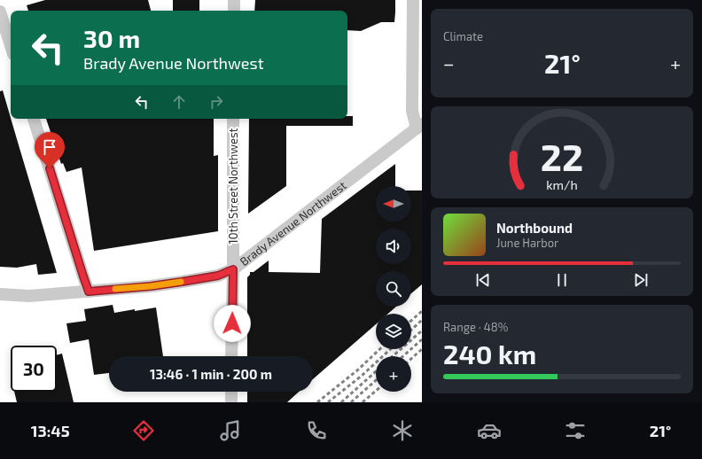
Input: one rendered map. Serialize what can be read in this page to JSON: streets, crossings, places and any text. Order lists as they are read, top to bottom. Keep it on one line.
{"streets":{"street":["10th Street Northwest","Brady Avenue Northwest"]},"crossings":[["10th Street Northwest","Brady Avenue Northwest"]],"north":"left","page":{"tile":["Climate",["Range · 48%","240 km"]],"turn":["30 m","Brady Avenue Northwest"],"heat":["−","21°","+"],"map_buttons":"+","song":["Northbound","June Harbor"],"limit":"30","trip":"13:46 · 1 min · 200 m","tabs":["13:45","21°"],"gauge":["22","km/h"]}}
